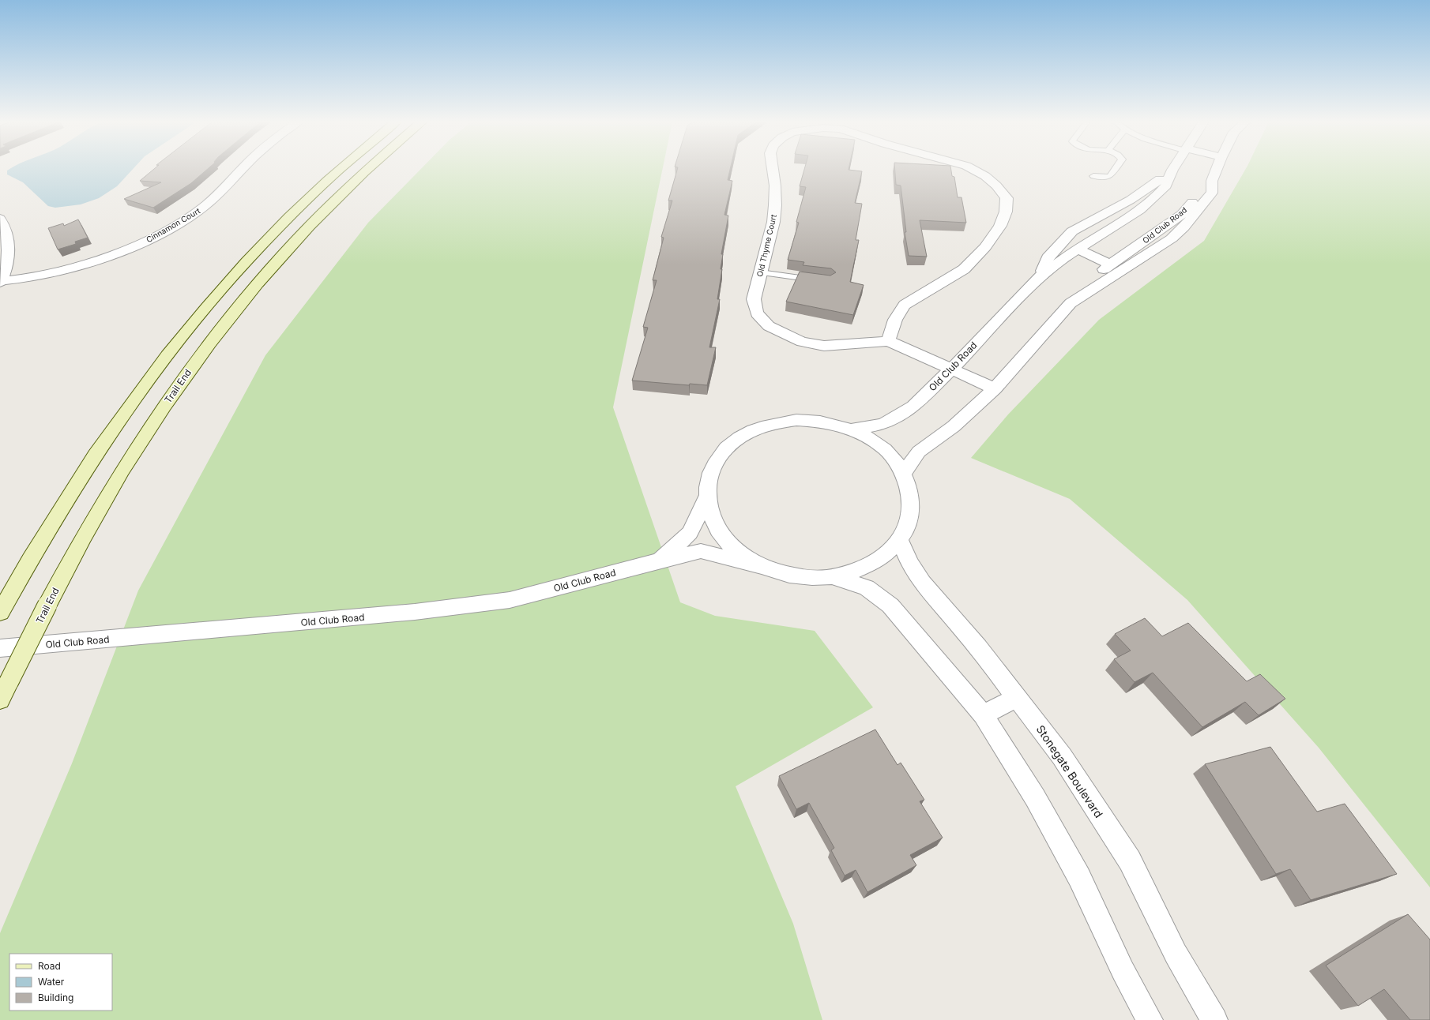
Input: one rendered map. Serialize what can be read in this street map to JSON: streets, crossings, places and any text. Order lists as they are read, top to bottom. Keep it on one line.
{"streets":{"street":["Cinnamon Court","Old Club Road","Old Thyme Court","Trail End","Stonegate Boulevard"]},"crossings":[["Old Club Road","Old Thyme Court"]],"legend":["Road","Water","Building"]}
